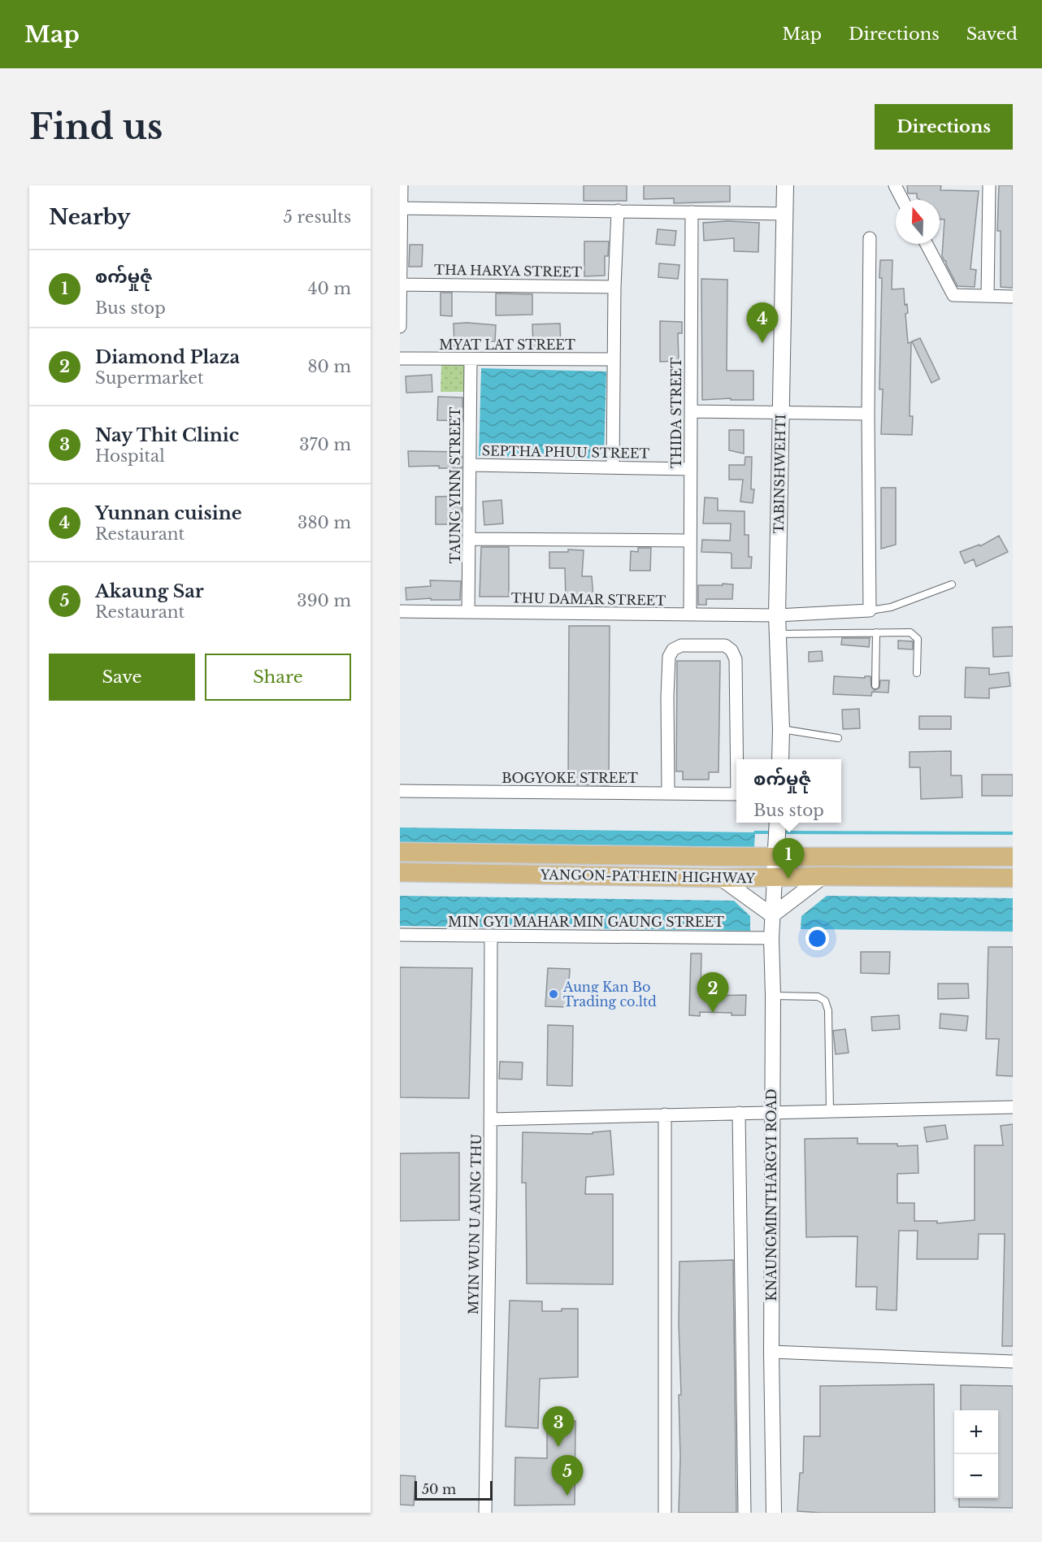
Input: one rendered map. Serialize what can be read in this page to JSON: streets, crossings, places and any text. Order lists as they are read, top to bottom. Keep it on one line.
{"streets":{"main road":["TABINSHWEHTI","YANGON-PATHEIN HIGHWAY"],"street":["THA HARYA STREET","MYAT LAT STREET","THIDA STREET","SEPTHA PHUU STREET","TAUNG YINN STREET","THU DAMAR STREET","BOGYOKE STREET","MIN GYI MAHAR MIN GAUNG STREET","KNAUNGMINTHARGYI ROAD","MYIN WUN U AUNG THU"]},"crossings":[["MYAT LAT STREET","TAUNG YINN STREET"],["THIDA STREET","SEPTHA PHUU STREET"],["THIDA STREET","THU DAMAR STREET"],["SEPTHA PHUU STREET","TAUNG YINN STREET"],["TABINSHWEHTI","THU DAMAR STREET"],["TAUNG YINN STREET","THU DAMAR STREET"],["YANGON-PATHEIN HIGHWAY","KNAUNGMINTHARGYI ROAD"],["MIN GYI MAHAR MIN GAUNG STREET","KNAUNGMINTHARGYI ROAD"],["MIN GYI MAHAR MIN GAUNG STREET","MYIN WUN U AUNG THU"]],"places":["Aung Kan Bo Trading co.ltd"],"scale_bar":"50 m","north":"top","page":{"header":"Map","nav":["Map","Directions","Saved"],"buttons":["Directions",["Save","Share"]],"title":"Find us","heading":["Nearby","5 results"],"list":[{"mark":"1","name":"စက်မှုဇုံ","note":"Bus stop","value":"40 m"},{"mark":"2","name":"Diamond Plaza","note":"Supermarket","value":"80 m"},{"mark":"3","name":"Nay Thit Clinic","note":"Hospital","value":"370 m"},{"mark":"4","name":"Yunnan cuisine","note":"Restaurant","value":"380 m"},{"mark":"5","name":"Akaung Sar","note":"Restaurant","value":"390 m"}],"pins":["4","1","2","3","5"],"popup":["စက်မှုဇုံ","Bus stop"],"map_buttons":["+","−"],"scale":"50 m"}}
